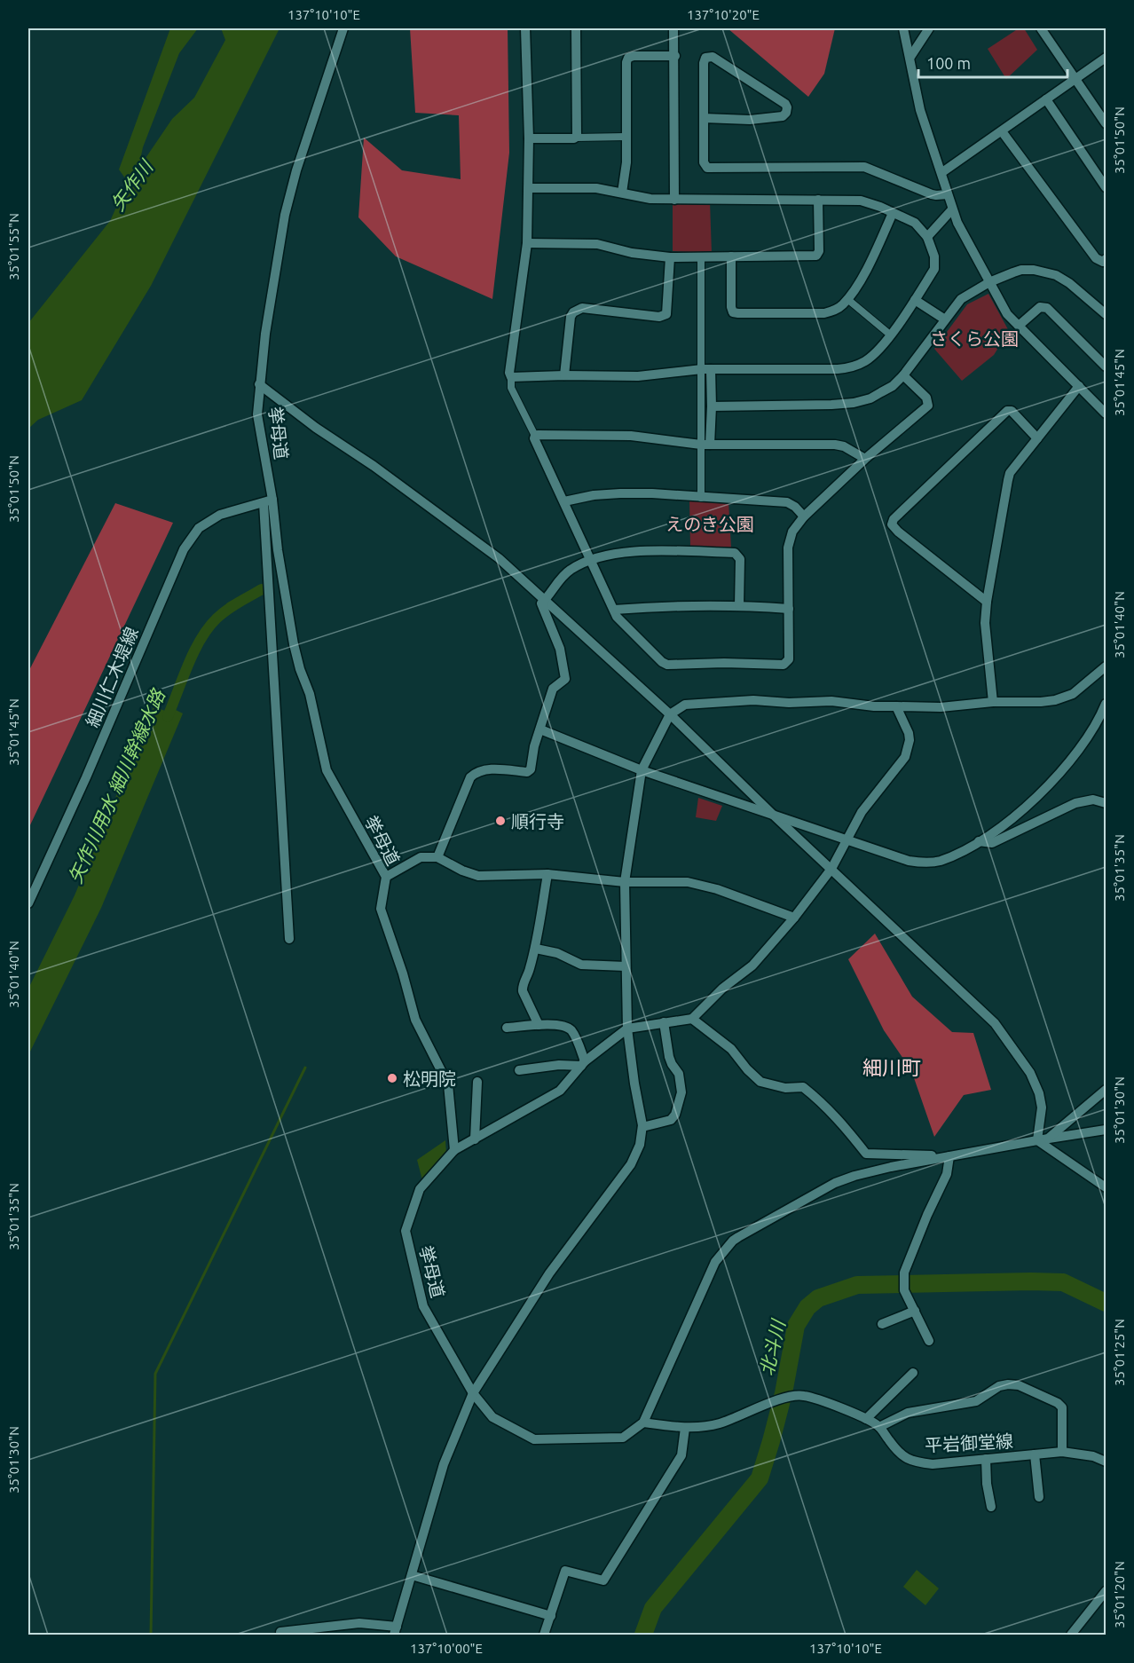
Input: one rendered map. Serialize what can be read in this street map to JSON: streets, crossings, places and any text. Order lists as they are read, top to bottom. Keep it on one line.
{"streets":{"street":["挙母道","細川仁木堤線","平岩御堂線"]},"crossings":[["挙母道","細川仁木堤線"]],"districts":["細川町"],"water":["矢作川","矢作川用水 細川幹線水路","北斗川"],"parks":["さくら公園","えのき公園"],"places":["順行寺","松明院"],"scale_bar":"100 m","coordinates":["137°10'10\"E","137°10'20\"E","35°01'50\"N","35°01'55\"N","35°01'45\"N","35°01'40\"N","35°01'35\"N","35°01'30\"N","35°01'25\"N","35°01'20\"N","137°10'00\"E"]}
